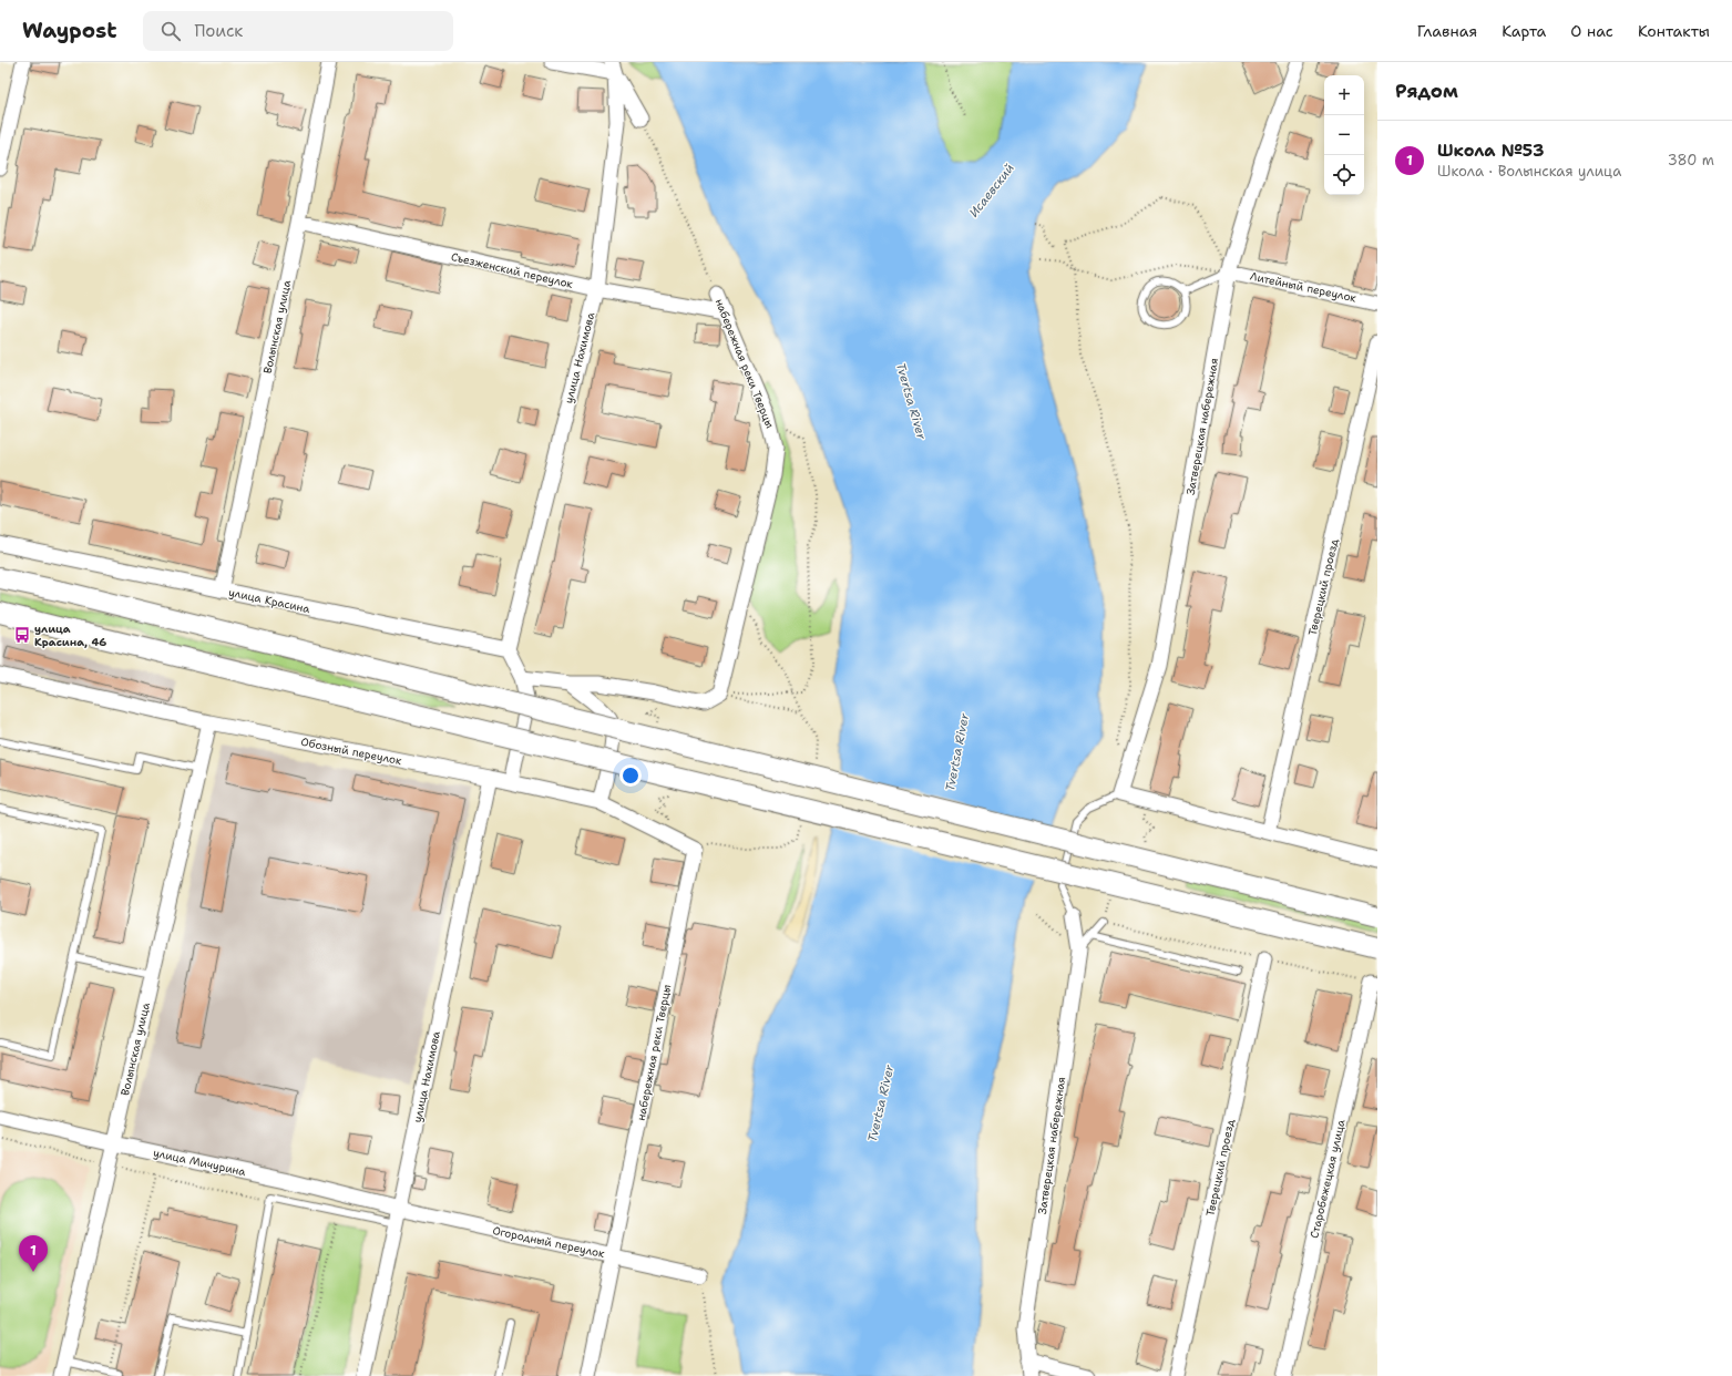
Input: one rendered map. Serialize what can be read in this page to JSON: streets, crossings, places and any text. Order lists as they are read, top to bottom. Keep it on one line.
{"streets":{"street":["Съезженский переулок","Литейный переулок","Волынская улица","улица Нахимова","набережная реки Тверцы","Затверецкая набережная","Тверецкий проезд","улица Красина","Обозный переулок","улица Мичурина","Старобежецкая улица","Огородный переулок"]},"crossings":[["Съезженский переулок","Волынская улица"],["Съезженский переулок","улица Нахимова"],["Съезженский переулок","набережная реки Тверцы"],["Литейный переулок","Затверецкая набережная"],["Волынская улица","улица Красина"],["Волынская улица","Обозный переулок"],["Волынская улица","улица Мичурина"],["улица Нахимова","улица Красина"],["улица Нахимова","Обозный переулок"],["улица Нахимова","улица Мичурина"],["улица Нахимова","Огородный переулок"],["набережная реки Тверцы","Обозный переулок"],["набережная реки Тверцы","Огородный переулок"],["улица Мичурина","Огородный переулок"]],"water":["Исаевский","Tvertsa River"],"places":{"bus stop":["улица Красина, 46"]},"page":{"header":"Waypost","search":"Поиск","nav":["Главная","Карта","О нас","Контакты"],"heading":"Рядом","map_buttons":["+","−"],"list":[{"mark":"1","name":"Школа №53","note":"Школа · Волынская улица","value":"380 m"}],"pins":"1"}}
